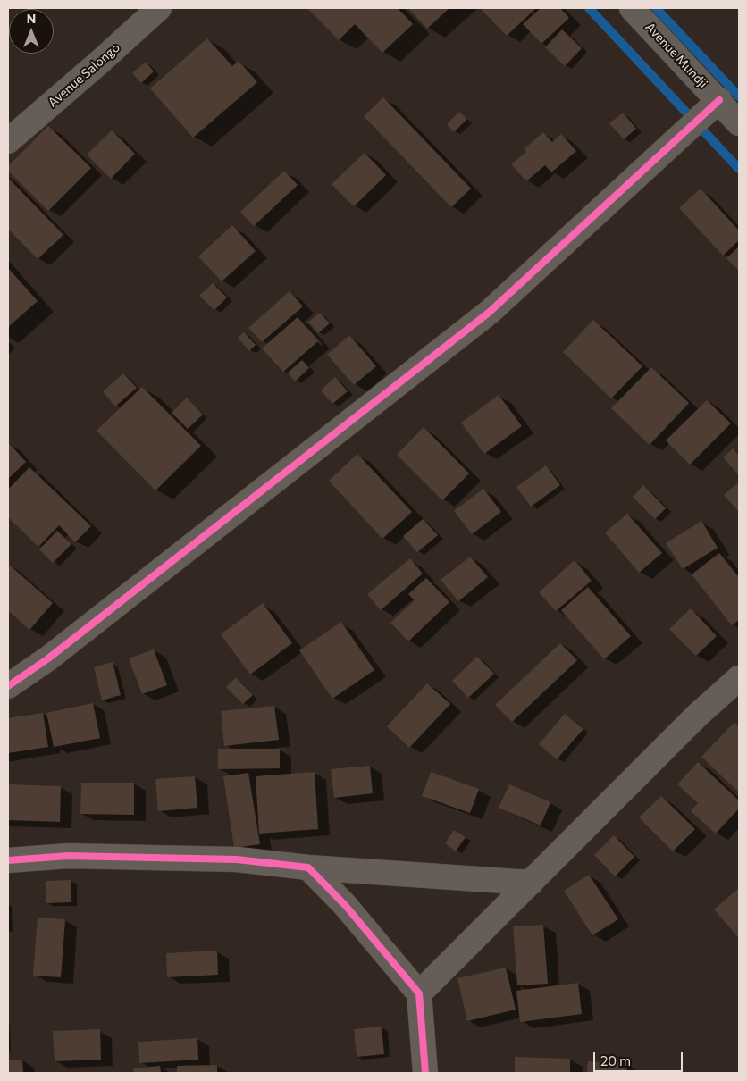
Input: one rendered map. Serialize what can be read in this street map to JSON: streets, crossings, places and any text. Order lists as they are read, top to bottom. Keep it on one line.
{"streets":{"street":["Avenue Mundji","Avenue Salongo"]},"scale_bar":"20 m","north":"top"}
